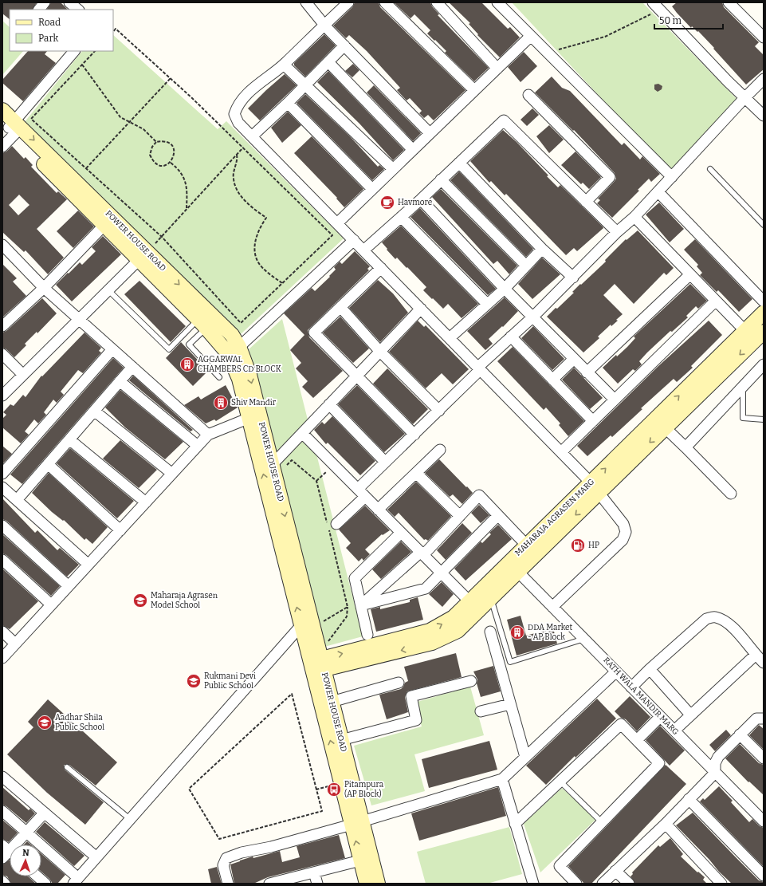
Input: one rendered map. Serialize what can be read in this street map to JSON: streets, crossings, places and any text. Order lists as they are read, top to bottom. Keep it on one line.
{"streets":{"street":["POWER HOUSE ROAD","MAHARAJA AGRASEN MARG","RATH WALA MANDIR MARG"]},"crossings":[["POWER HOUSE ROAD","MAHARAJA AGRASEN MARG"],["MAHARAJA AGRASEN MARG","RATH WALA MANDIR MARG"]],"places":{"cafe":["Havmore"],"building":["AGGARWAL CHAMBERS CD BLOCK","Shiv Mandir","DDA Market - AP Block"],"fuel station":["HP"],"school or university":["Maharaja Agrasen Model School","Rukmani Devi Public School","Aadhar Shila Public School"],"bus stop":["Pitampura (AP Block)"]},"legend":["Road","Park"],"scale_bar":"50 m","north":"top"}
